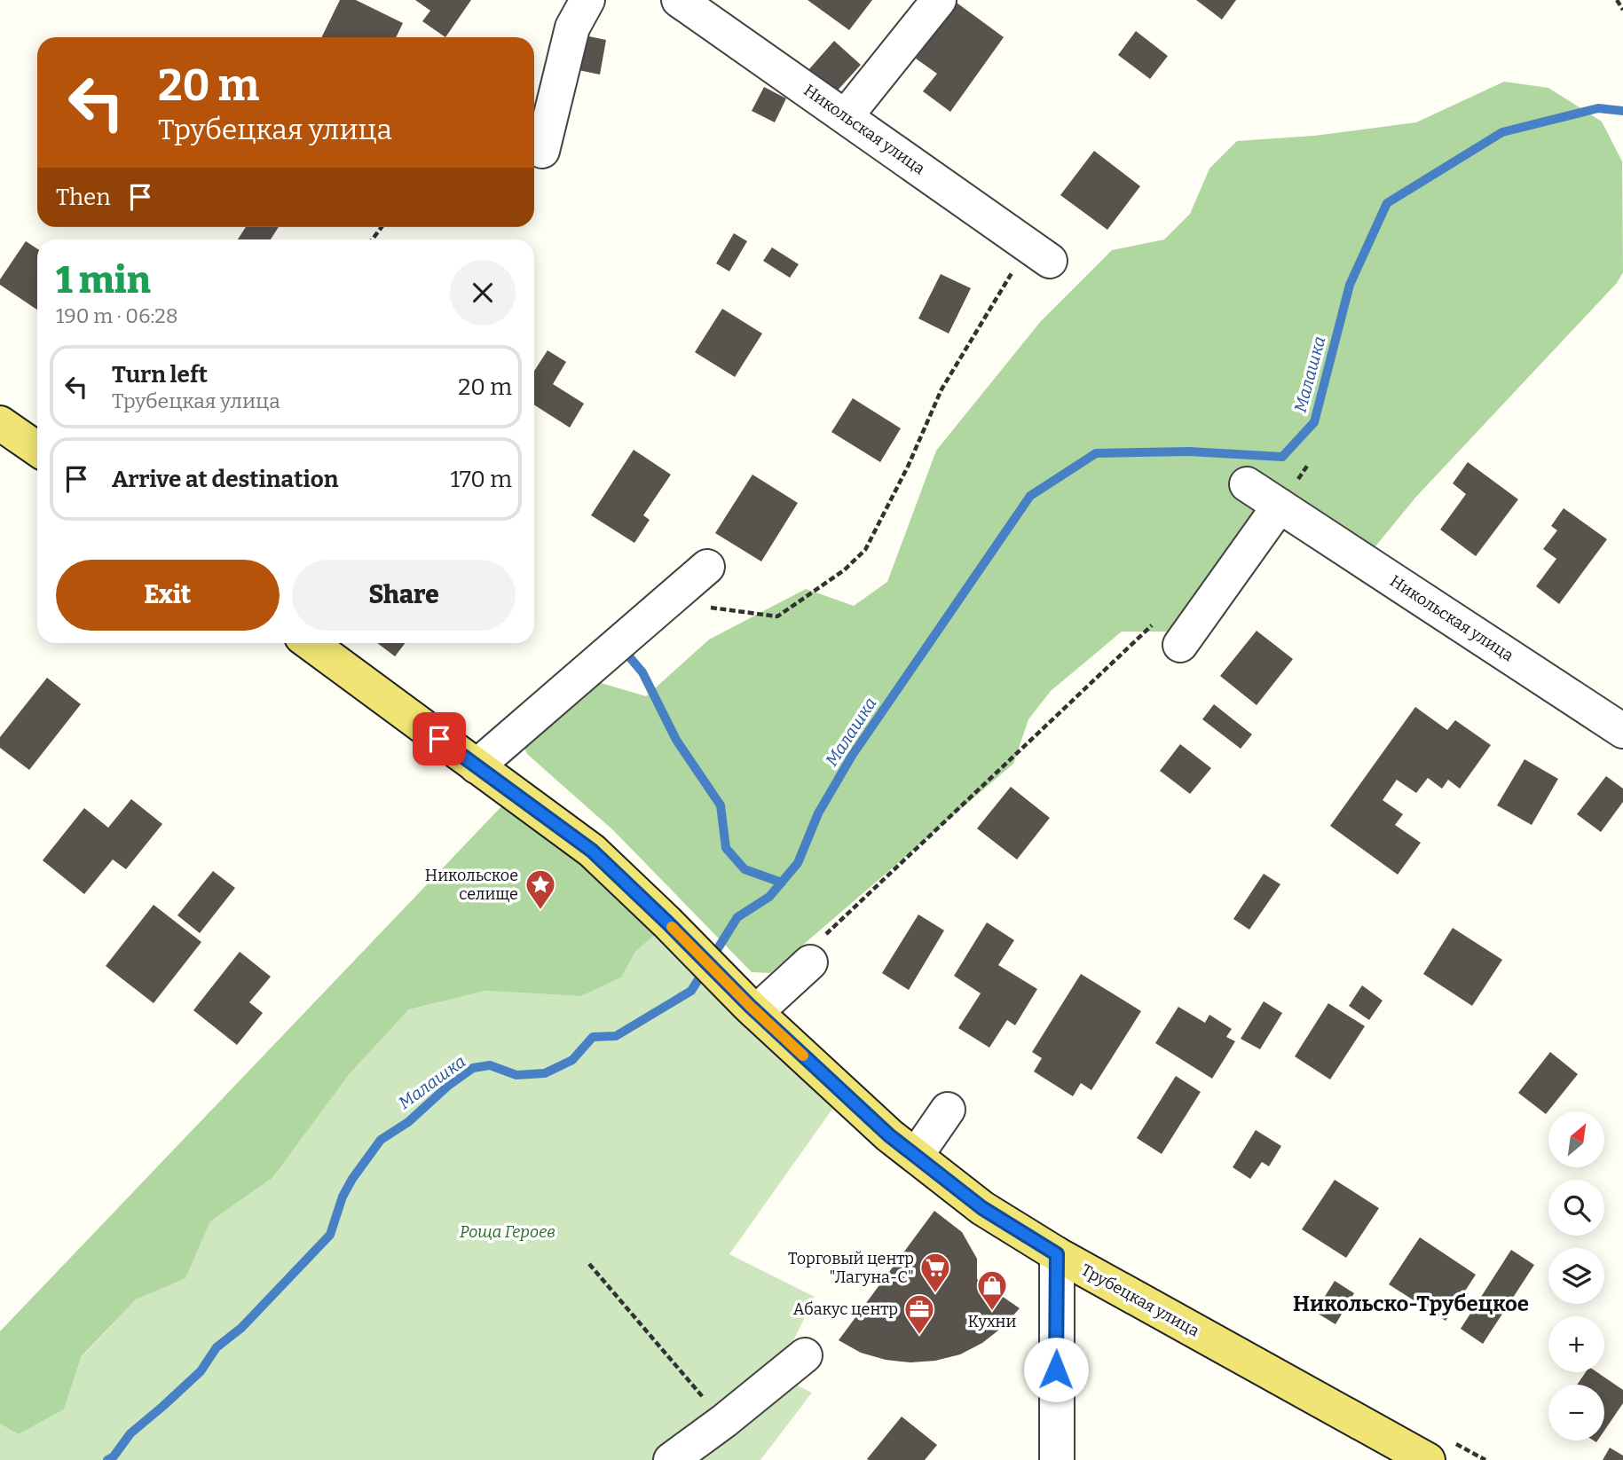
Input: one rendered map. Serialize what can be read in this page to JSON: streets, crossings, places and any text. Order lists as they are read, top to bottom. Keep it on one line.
{"streets":{"main road":["Трубецкая улица"],"street":["Никольская улица"]},"districts":["Никольско-Трубецкое"],"water":["Малашка"],"parks":["Роща Героев"],"places":{"place":["Никольское селище"],"supermarket":["Торговый центр \"Лагуна-С\""],"shop":["Кухни"],"office":["Абакус центр"]},"north":"top right","page":{"turn":["20 m","Трубецкая улица"],"then":"Then","heading":["1 min","190 m · 06:28"],"list":[{"name":"Turn left","note":"Трубецкая улица","value":"20 m"},{"name":"Arrive at destination","value":"170 m"}],"buttons":["Exit","Share"],"map_buttons":["+","−"]}}
